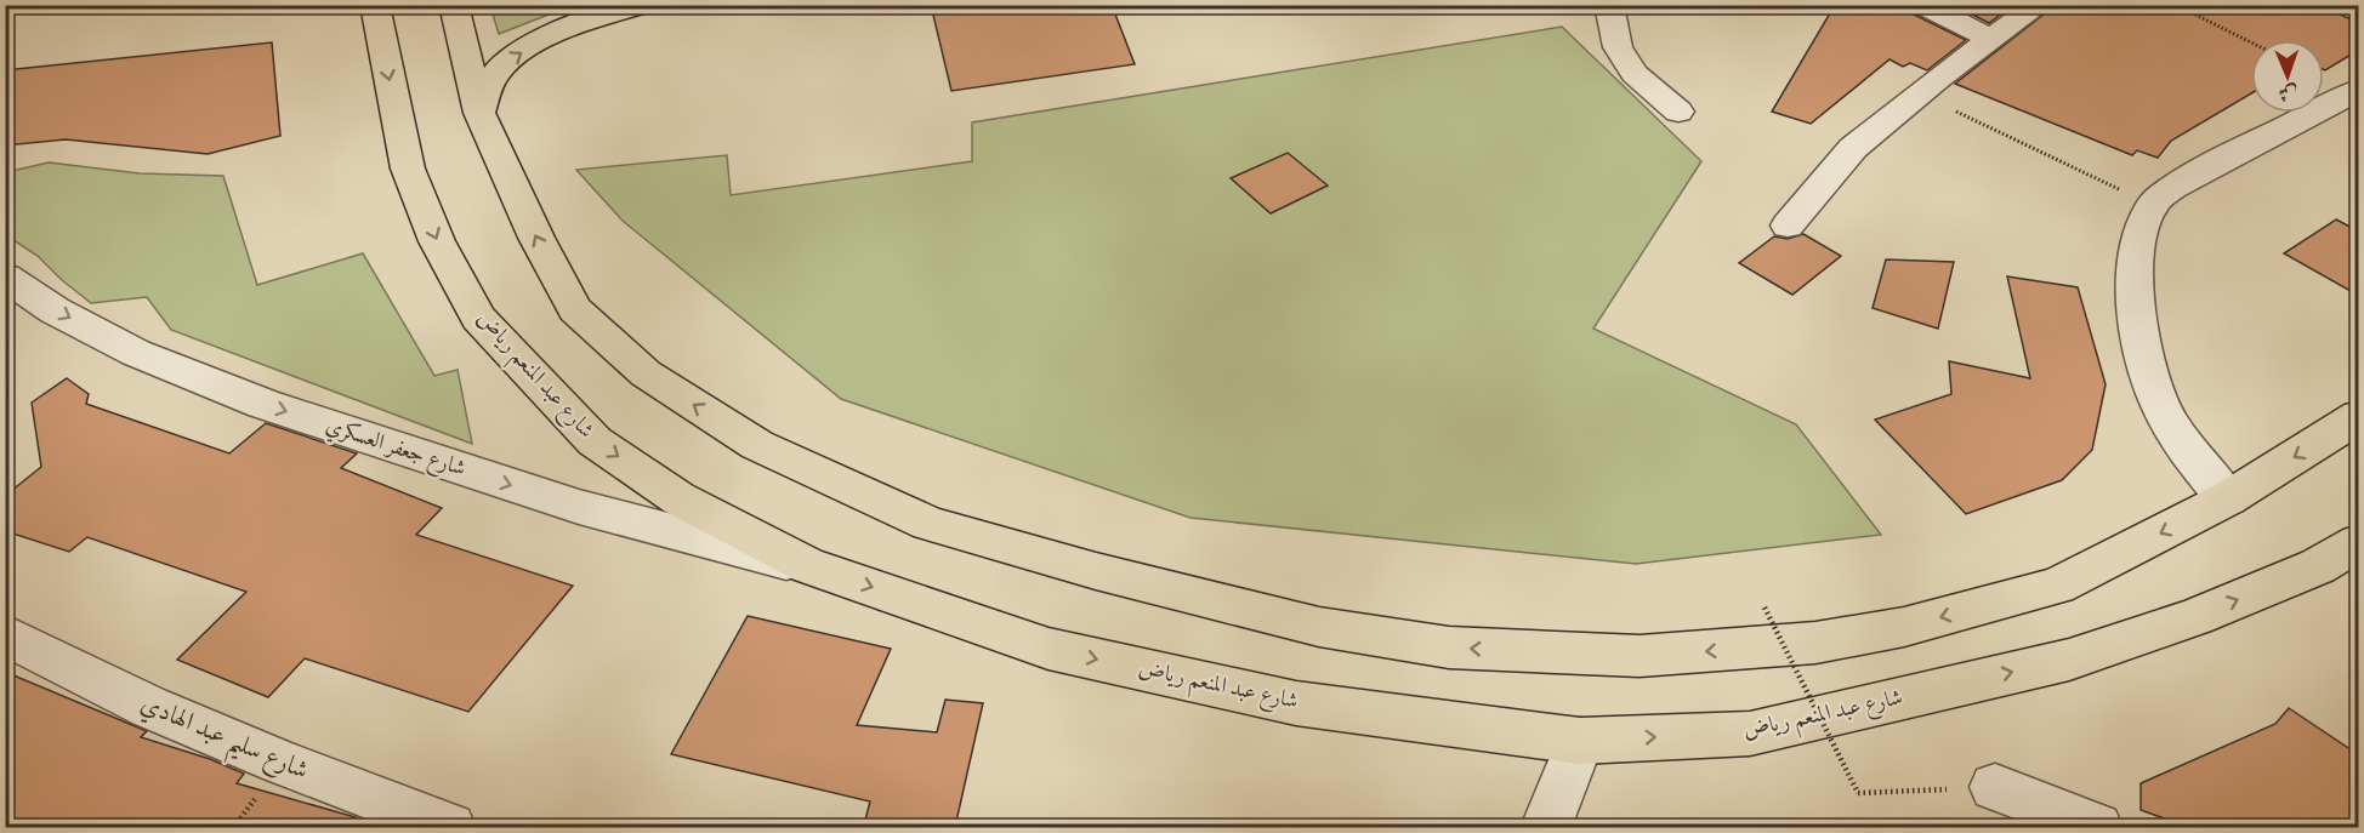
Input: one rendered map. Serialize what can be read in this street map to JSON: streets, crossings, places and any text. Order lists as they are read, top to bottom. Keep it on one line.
{"streets":{"main road":["شارع عبد المنعم رياض"],"street":["شارع جعفر العسكري","شارع سليم عبد الهادي"]},"crossings":[["شارع عبد المنعم رياض","شارع جعفر العسكري"]],"one_way":["شارع جعفر العسكري"],"north":"bottom"}
